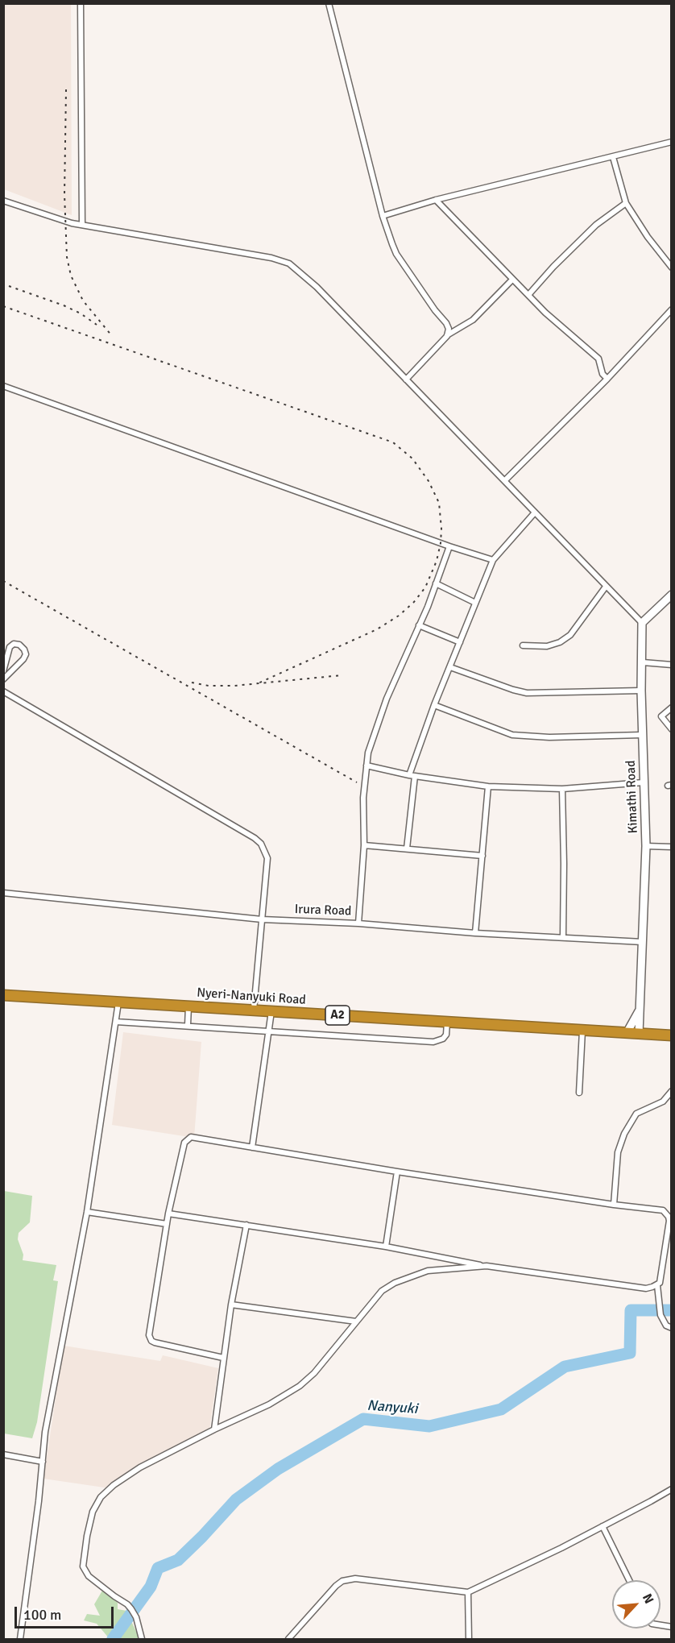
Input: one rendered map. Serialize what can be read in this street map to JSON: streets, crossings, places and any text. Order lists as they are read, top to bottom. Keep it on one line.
{"streets":{"highway":["Nyeri-Nanyuki Road","A2"],"street":["Kimathi Road","Irura Road"]},"crossings":[["Kimathi Road","Irura Road"],["Kimathi Road","Nyeri-Nanyuki Road"]],"water":["Nanyuki"],"scale_bar":"100 m","north":"top right"}
